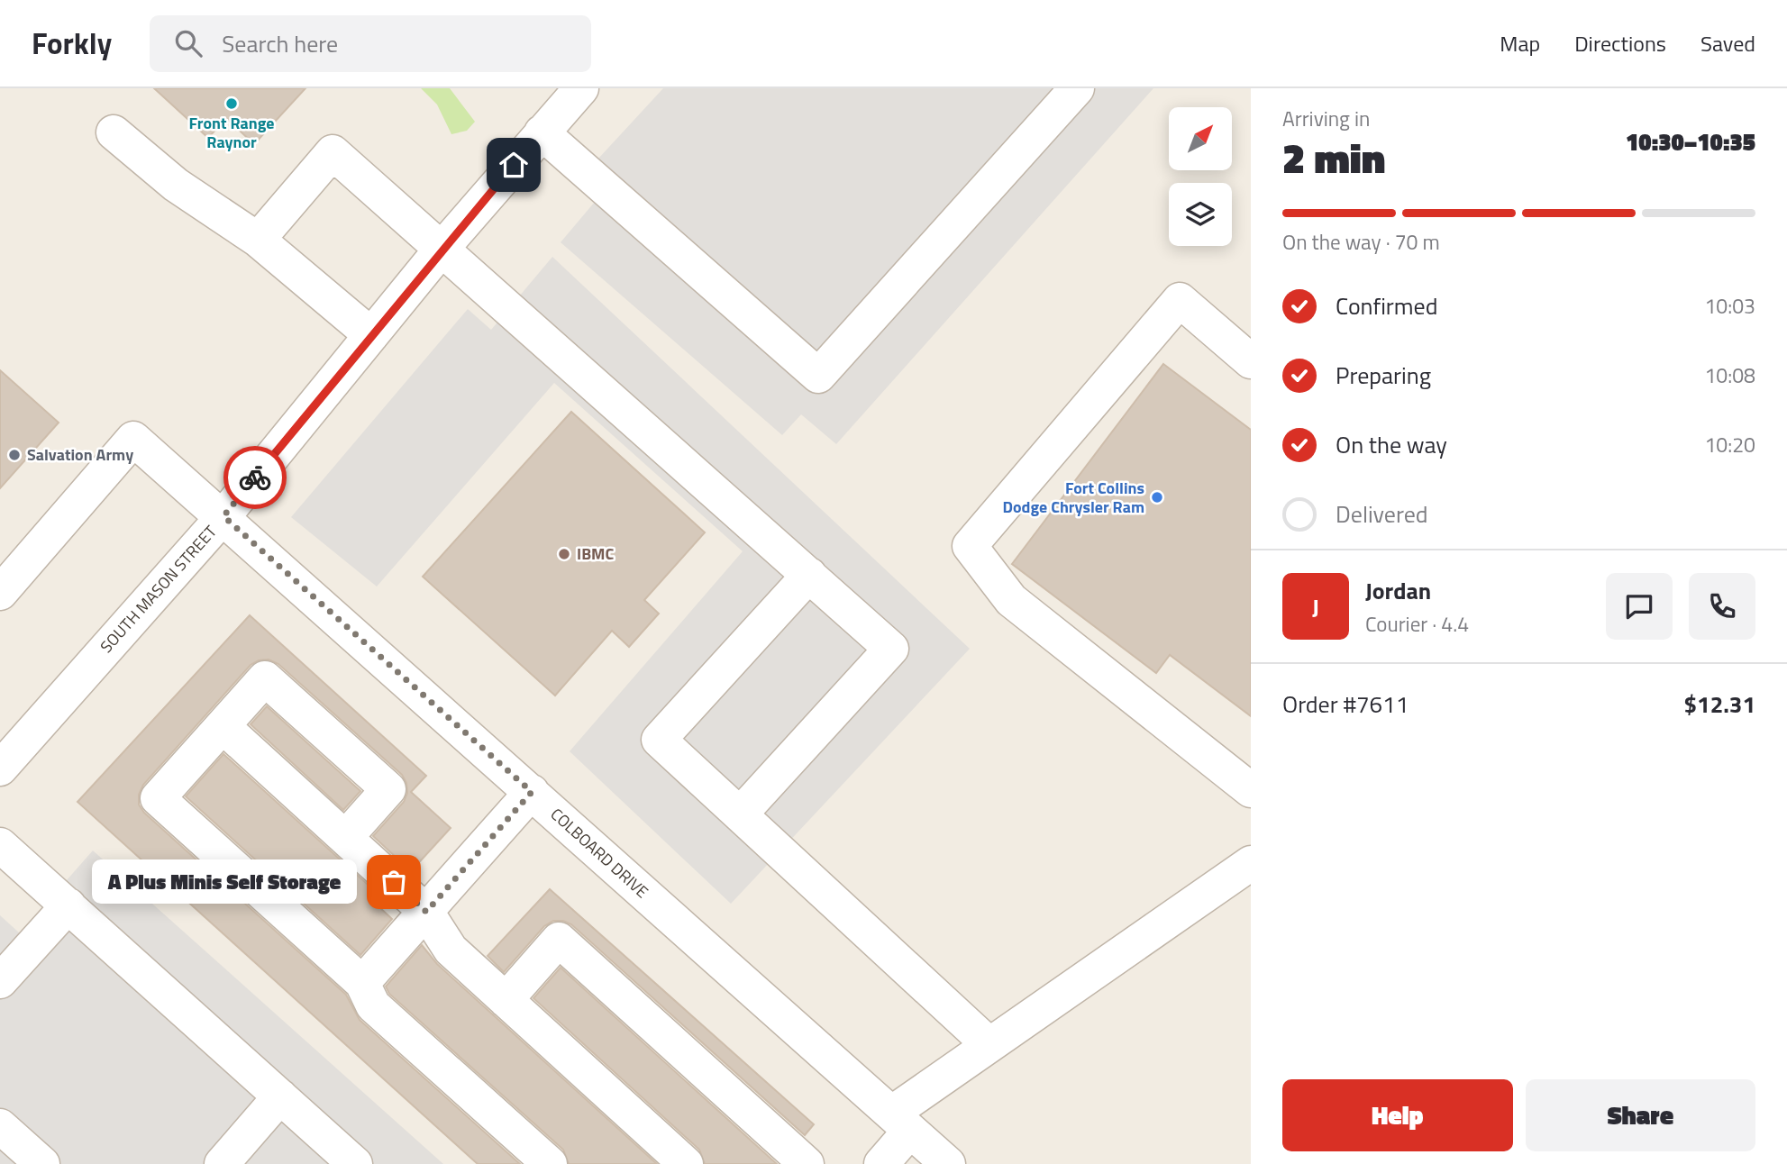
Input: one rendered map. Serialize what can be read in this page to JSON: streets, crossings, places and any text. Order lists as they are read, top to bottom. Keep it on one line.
{"streets":{"street":["SOUTH MASON STREET","COLBOARD DRIVE"]},"crossings":[["SOUTH MASON STREET","COLBOARD DRIVE"]],"places":["Front Range Raynor","Salvation Army","Fort Collins Dodge Chrysler Ram","IBMC","A Plus Minis Self Storage"],"north":"top right","page":{"header":"Forkly","search":"Search here","nav":["Map","Directions","Saved"],"heading":["2 min","Arriving in","10:30–10:35"],"panel":["Jordan","Courier · 4.4","Order #7611","$12.31"],"bar":"On the way · 70 m","list":[["Confirmed","10:03"],["Preparing","10:08"],["On the way","10:20"],"Delivered"],"round":"J","bubble":"A Plus Minis Self Storage","buttons":["Help","Share"]}}
